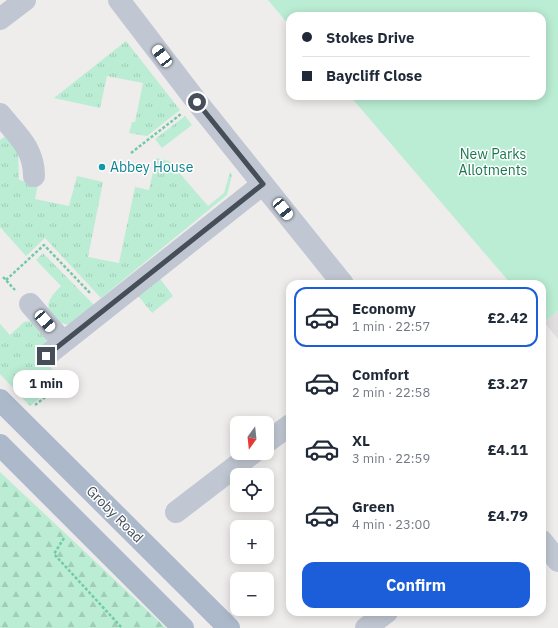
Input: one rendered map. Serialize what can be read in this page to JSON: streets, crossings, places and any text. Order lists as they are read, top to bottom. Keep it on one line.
{"streets":{"main road":["Groby Road"]},"parks":["New Parks Allotments"],"places":["Abbey House"],"north":"bottom","page":{"banner":["Stokes Drive","Baycliff Close"],"list":[{"name":"Economy","note":"1 min · 22:57","value":"£2.42"},{"name":"Comfort","note":"2 min · 22:58","value":"£3.27"},{"name":"XL","note":"3 min · 22:59","value":"£4.11"},{"name":"Green","note":"4 min · 23:00","value":"£4.79"}],"bubble":"1 min","map_buttons":["+","−"],"buttons":"Confirm"}}
